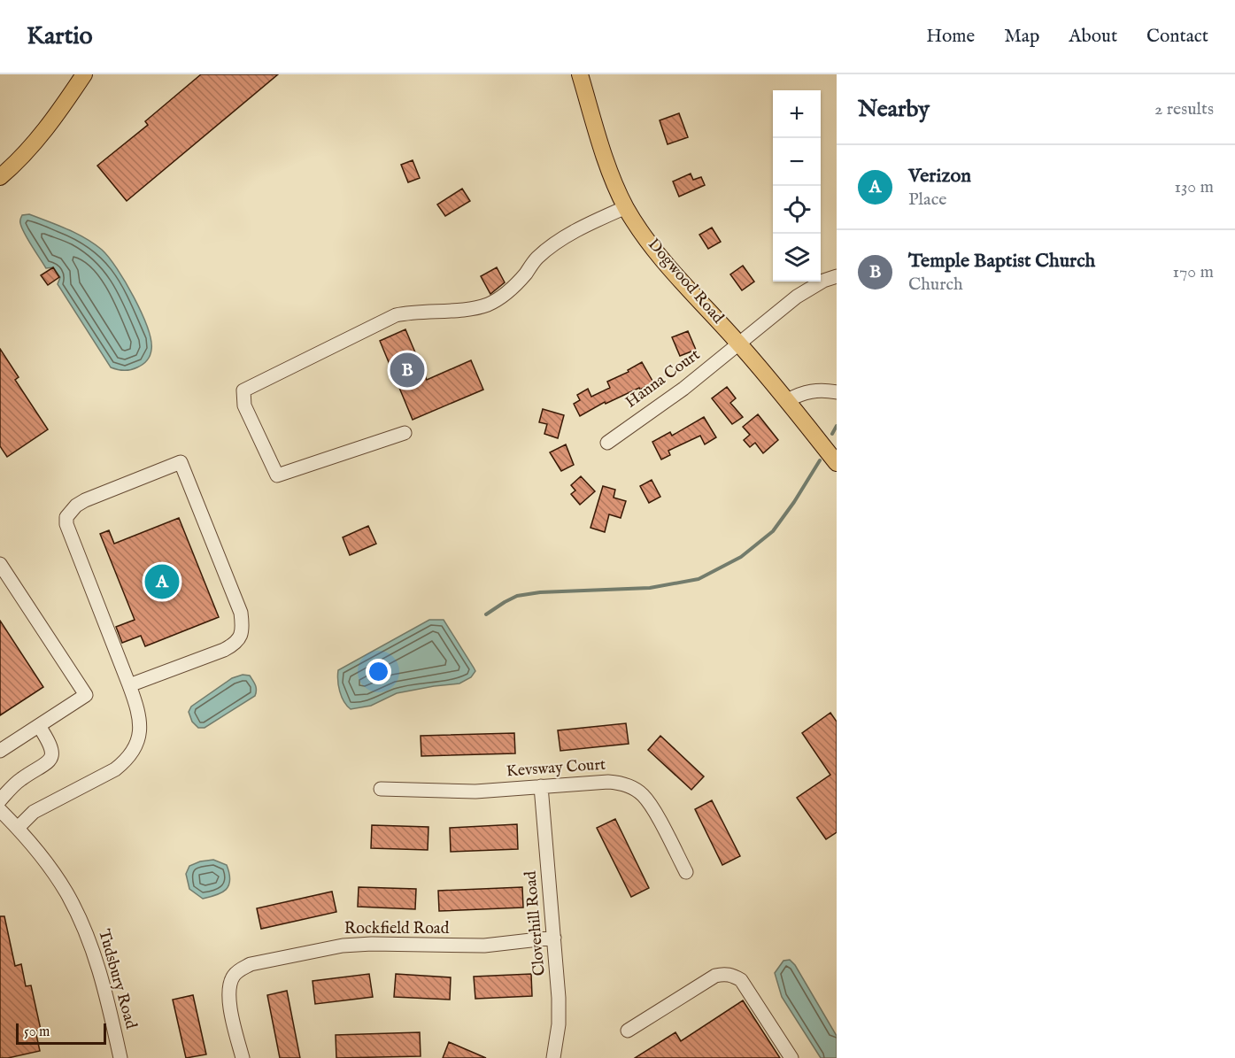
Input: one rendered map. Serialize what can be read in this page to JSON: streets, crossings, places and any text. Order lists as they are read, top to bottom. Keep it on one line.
{"streets":{"main road":["Dogwood Road"],"street":["Hanna Court","Kevsway Court","Cloverhill Road","Rockfield Road","Tudsbury Road"]},"crossings":[["Dogwood Road","Hanna Court"],["Kevsway Court","Cloverhill Road"],["Cloverhill Road","Rockfield Road"]],"scale_bar":"50 m","page":{"header":"Kartio","nav":["Home","Map","About","Contact"],"heading":["Nearby","2 results"],"map_buttons":["+","−"],"list":[{"mark":"A","name":"Verizon","note":"Place","value":"130 m"},{"mark":"B","name":"Temple Baptist Church","note":"Church","value":"170 m"}],"pins":["B","A"],"scale":"50 m"}}
